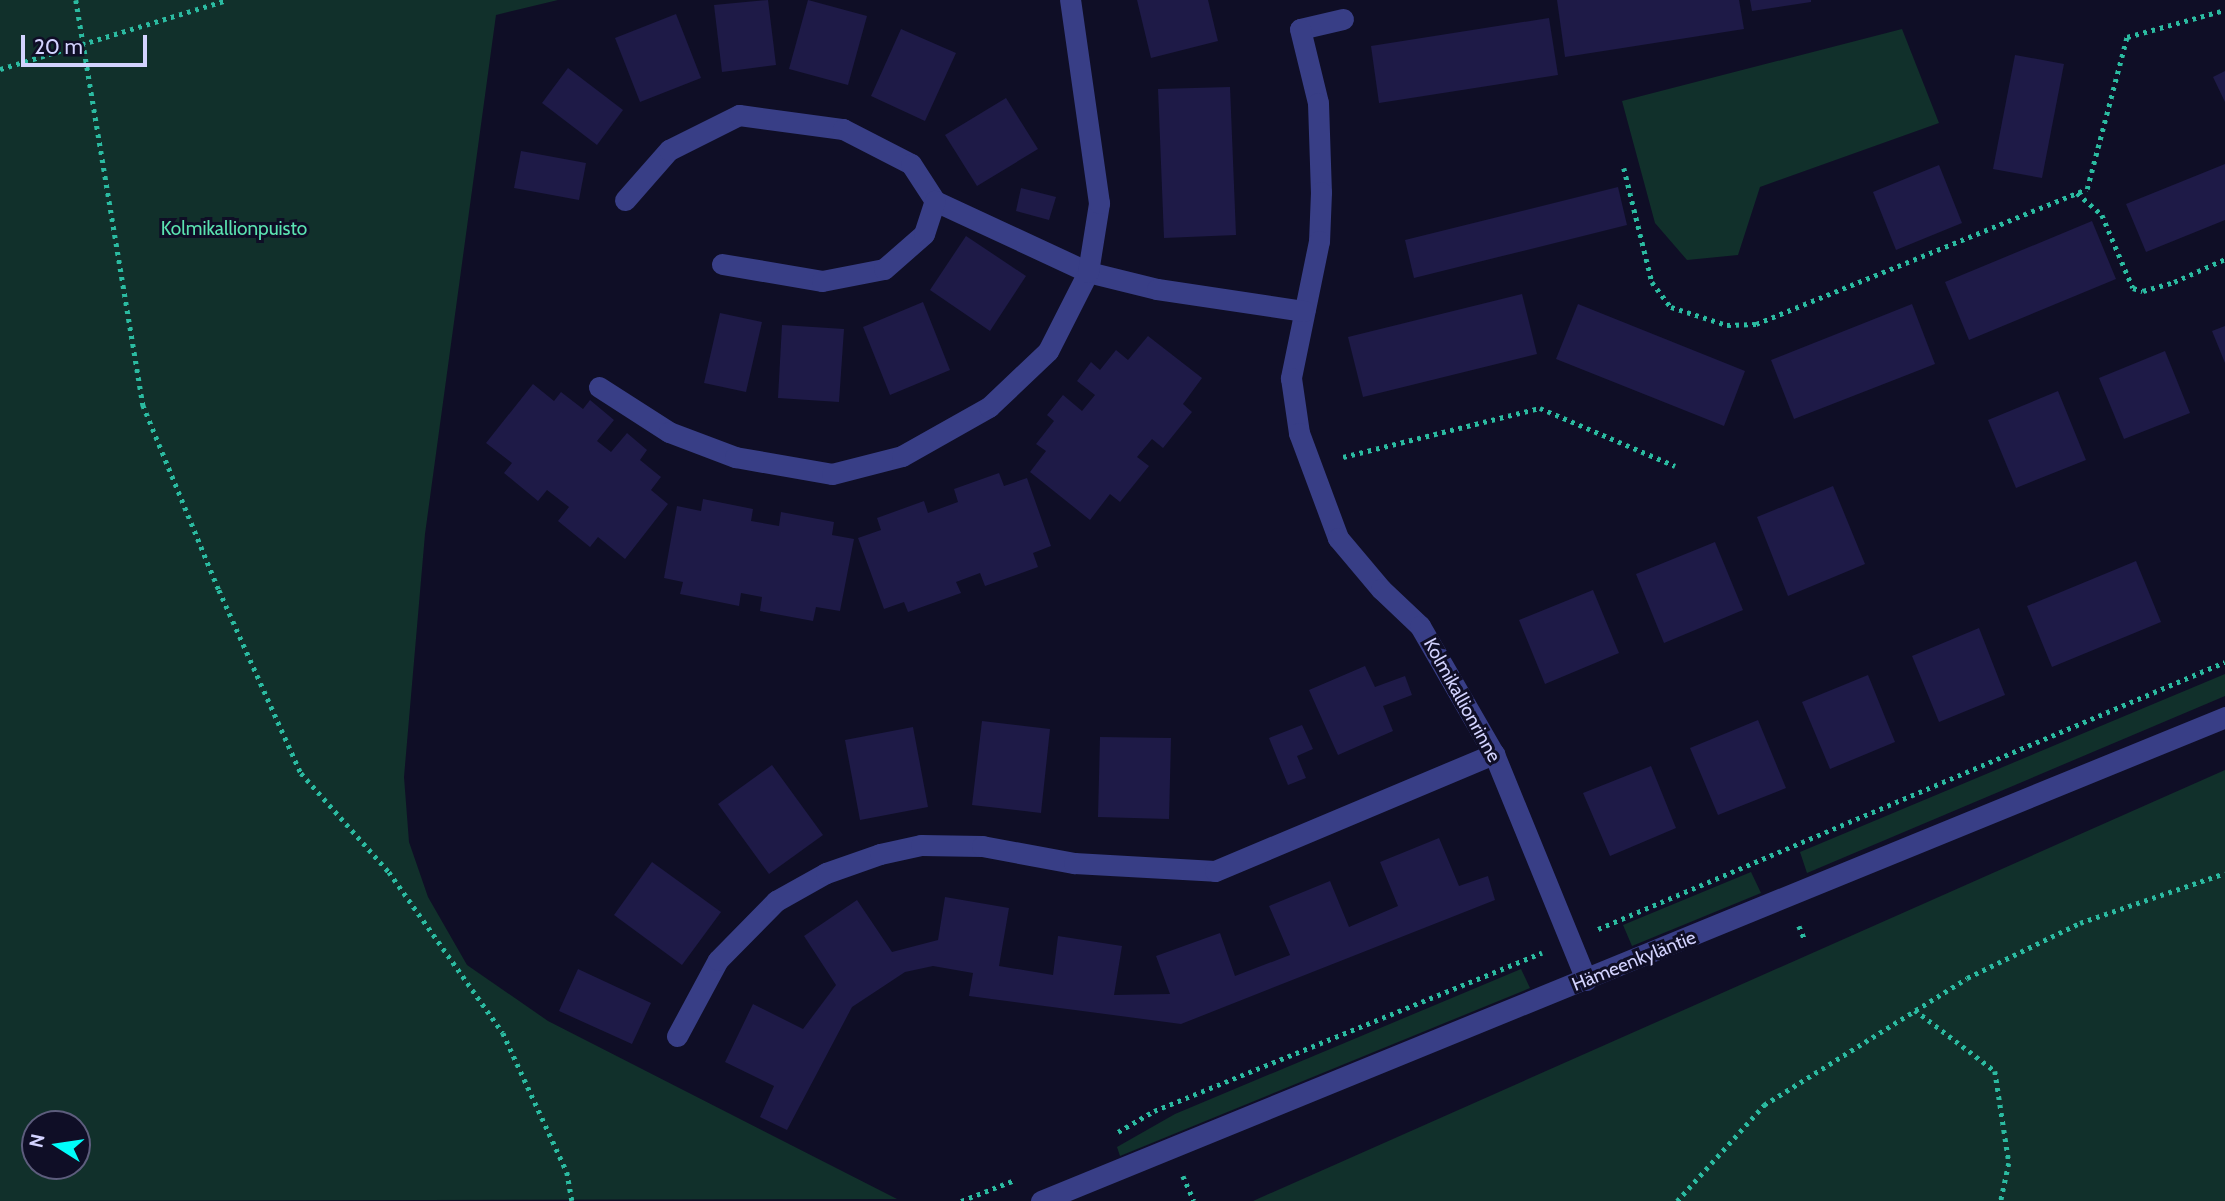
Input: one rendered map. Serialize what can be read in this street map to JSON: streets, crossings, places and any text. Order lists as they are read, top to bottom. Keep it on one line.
{"streets":{"street":["Kolmikallionrinne","Hämeenkyläntie"]},"crossings":[["Kolmikallionrinne","Hämeenkyläntie"]],"parks":["Kolmikallionpuisto"],"scale_bar":"20 m","north":"left"}
